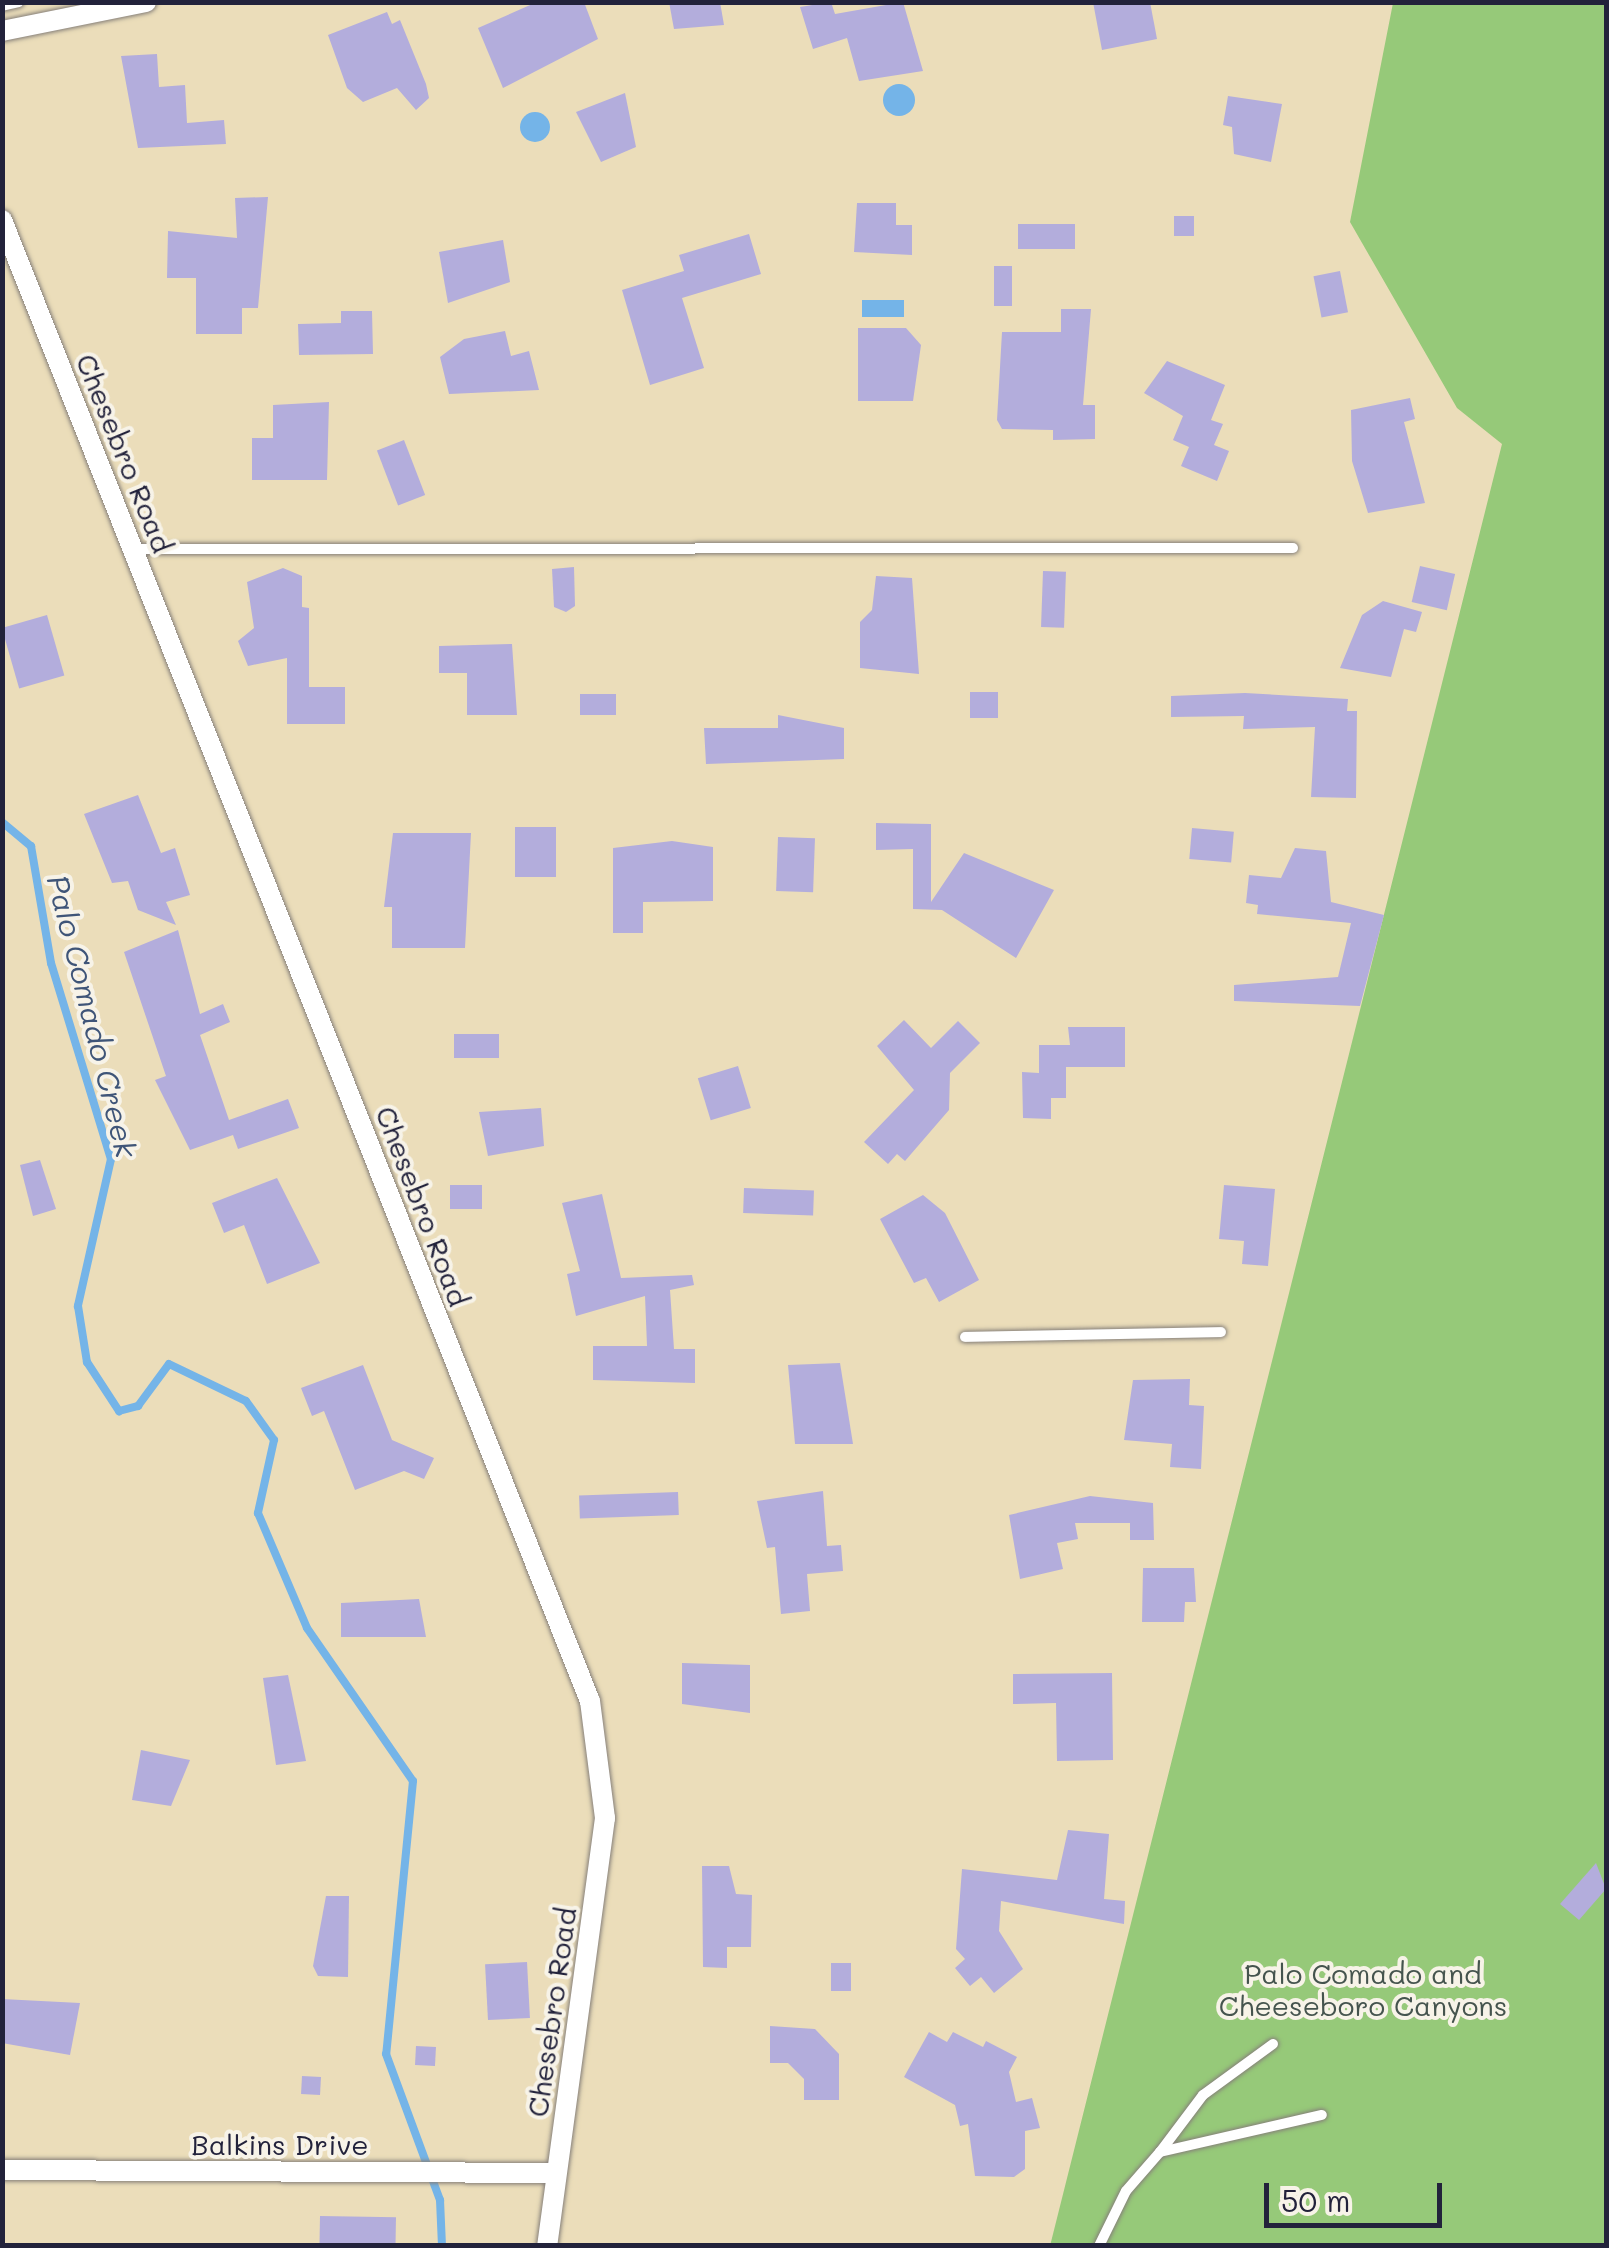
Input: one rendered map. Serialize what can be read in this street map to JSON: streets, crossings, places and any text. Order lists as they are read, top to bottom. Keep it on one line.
{"streets":{"street":["Chesebro Road","Balkins Drive"]},"crossings":[["Chesebro Road","Balkins Drive"]],"water":["Palo Comado Creek"],"parks":["Palo Comado and Cheeseboro Canyons"],"scale_bar":"50 m"}
